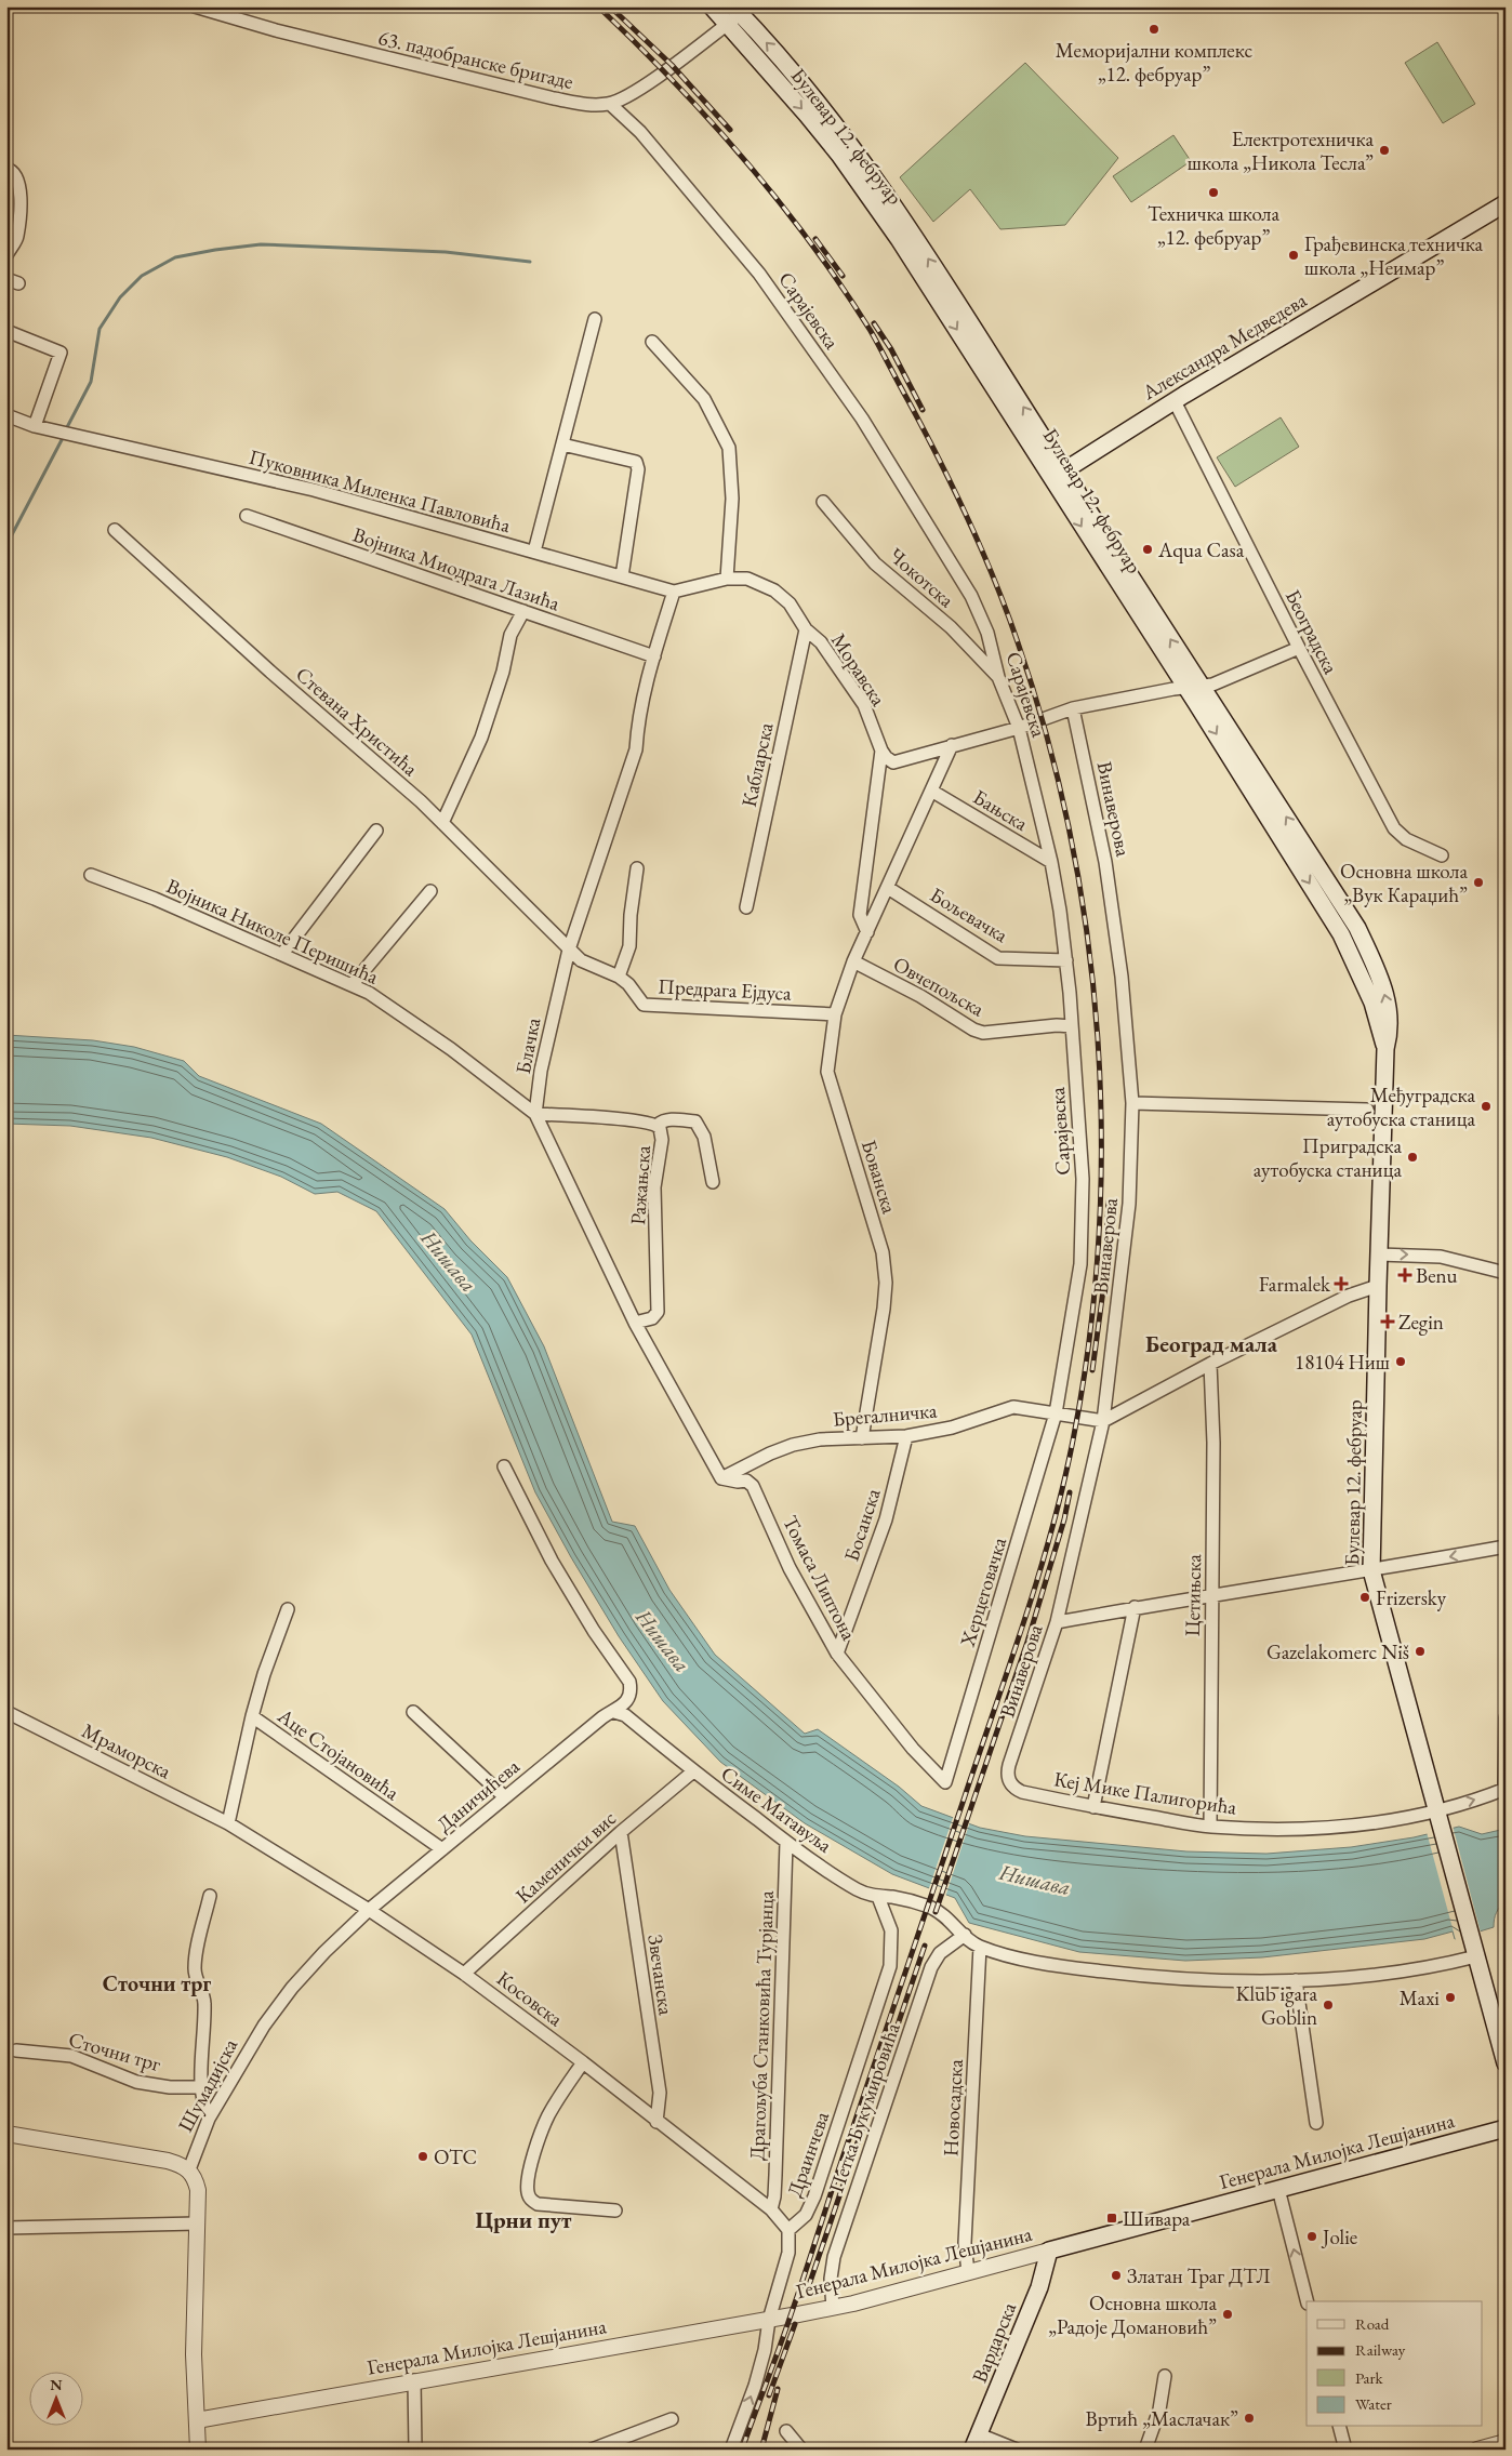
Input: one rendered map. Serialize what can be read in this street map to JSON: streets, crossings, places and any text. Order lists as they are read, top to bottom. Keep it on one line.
{"streets":{"main road":["Булевар 12. фебруар","Александра Медведева","Генерала Милојка Лешјанина","Вардарска"],"street":["63. падобранске бригаде","Сарајевска","Пуковника Миленка Павловића","Војника Миодрага Лазића","Чокотска","Београдска","Моравска","Стевана Христића","Кабларска","Винаверова","Бањска","Бољевачка","Војника Николе Перишића","Овчепољска","Предрага Ејдуса","Блачка","Бованска","Ражањска","Брегалничка","Босанска","Томаса Липтона","Херцеговачка","Цетињска","Мраморска","Аце Стојановића","Кеј Мике Палигорића","Даничићева","Симе Матавуља","Каменички вис","Звечанска","Косовска","Драгољуба Станковића Турјанца","Сточни трг","Шумадијска","Петка Букумировића","Новосадска","Драинчева"]},"crossings":[["63. падобранске бригаде","Булевар 12. фебруар"],["63. падобранске бригаде","Сарајевска"],["Булевар 12. фебруар","Александра Медведева"],["Булевар 12. фебруар","Кеј Мике Палигорића"],["Сарајевска","Чокотска"],["Сарајевска","Бањска"],["Сарајевска","Бољевачка"],["Сарајевска","Овчепољска"],["Сарајевска","Брегалничка"],["Сарајевска","Херцеговачка"],["Александра Медведева","Београдска"],["Пуковника Миленка Павловића","Моравска"],["Пуковника Миленка Павловића","Блачка"],["Војника Миодрага Лазића","Блачка"],["Моравска","Кабларска"],["Моравска","Блачка"],["Стевана Христића","Предрага Ејдуса"],["Стевана Христића","Блачка"],["Винаверова","Брегалничка"],["Винаверова","Кеј Мике Палигорића"],["Бањска","Бованска"],["Бољевачка","Бованска"],["Војника Николе Перишића","Блачка"],["Војника Николе Перишића","Ражањска"],["Овчепољска","Бованска"],["Предрага Ејдуса","Блачка"],["Предрага Ејдуса","Бованска"],["Блачка","Ражањска"],["Бованска","Брегалничка"],["Брегалничка","Босанска"],["Брегалничка","Томаса Липтона"],["Брегалничка","Херцеговачка"],["Босанска","Томаса Липтона"],["Томаса Липтона","Херцеговачка"],["Цетињска","Кеј Мике Палигорића"],["Мраморска","Косовска"],["Аце Стојановића","Даничићева"],["Даничићева","Симе Матавуља"],["Даничићева","Косовска"],["Даничићева","Шумадијска"],["Симе Матавуља","Каменички вис"],["Симе Матавуља","Драгољуба Станковића Турјанца"],["Симе Матавуља","Петка Букумировића"],["Симе Матавуља","Новосадска"],["Симе Матавуља","Драинчева"],["Каменички вис","Звечанска"],["Каменички вис","Косовска"],["Звечанска","Косовска"],["Косовска","Драгољуба Станковића Турјанца"],["Косовска","Шумадијска"],["Косовска","Драинчева"],["Петка Букумировића","Генерала Милојка Лешјанина"],["Новосадска","Генерала Милојка Лешјанина"],["Генерала Милојка Лешјанина","Вардарска"]],"districts":["Београд мала","Сточни трг","Црни пут"],"water":["Нишава"],"places":{"other":["Меморијални комплекс „12. фебруар”","Електротехничка школа „Никола Тесла”","Техничка школа „12. фебруар”","Грађевинска техничка школа „Неимар”","Aqua Casa","Основна школа „Вук Караџић”","Међуградска аутобуска станица","Приградска аутобуска станица","18104 Ниш","Frizersky","Gazelakomerc Niš","Maxi","Klub igara Goblin","OTC","Jolie","Златан Траг ДТЛ","Основна школа „Радоје Домановић”","Вртић „Маслачак”"],"health":["Benu","Farmalek","Zegin"],"transit":["Шивара"]},"legend":["Road","Railway","Park","Water"],"north":"top"}
